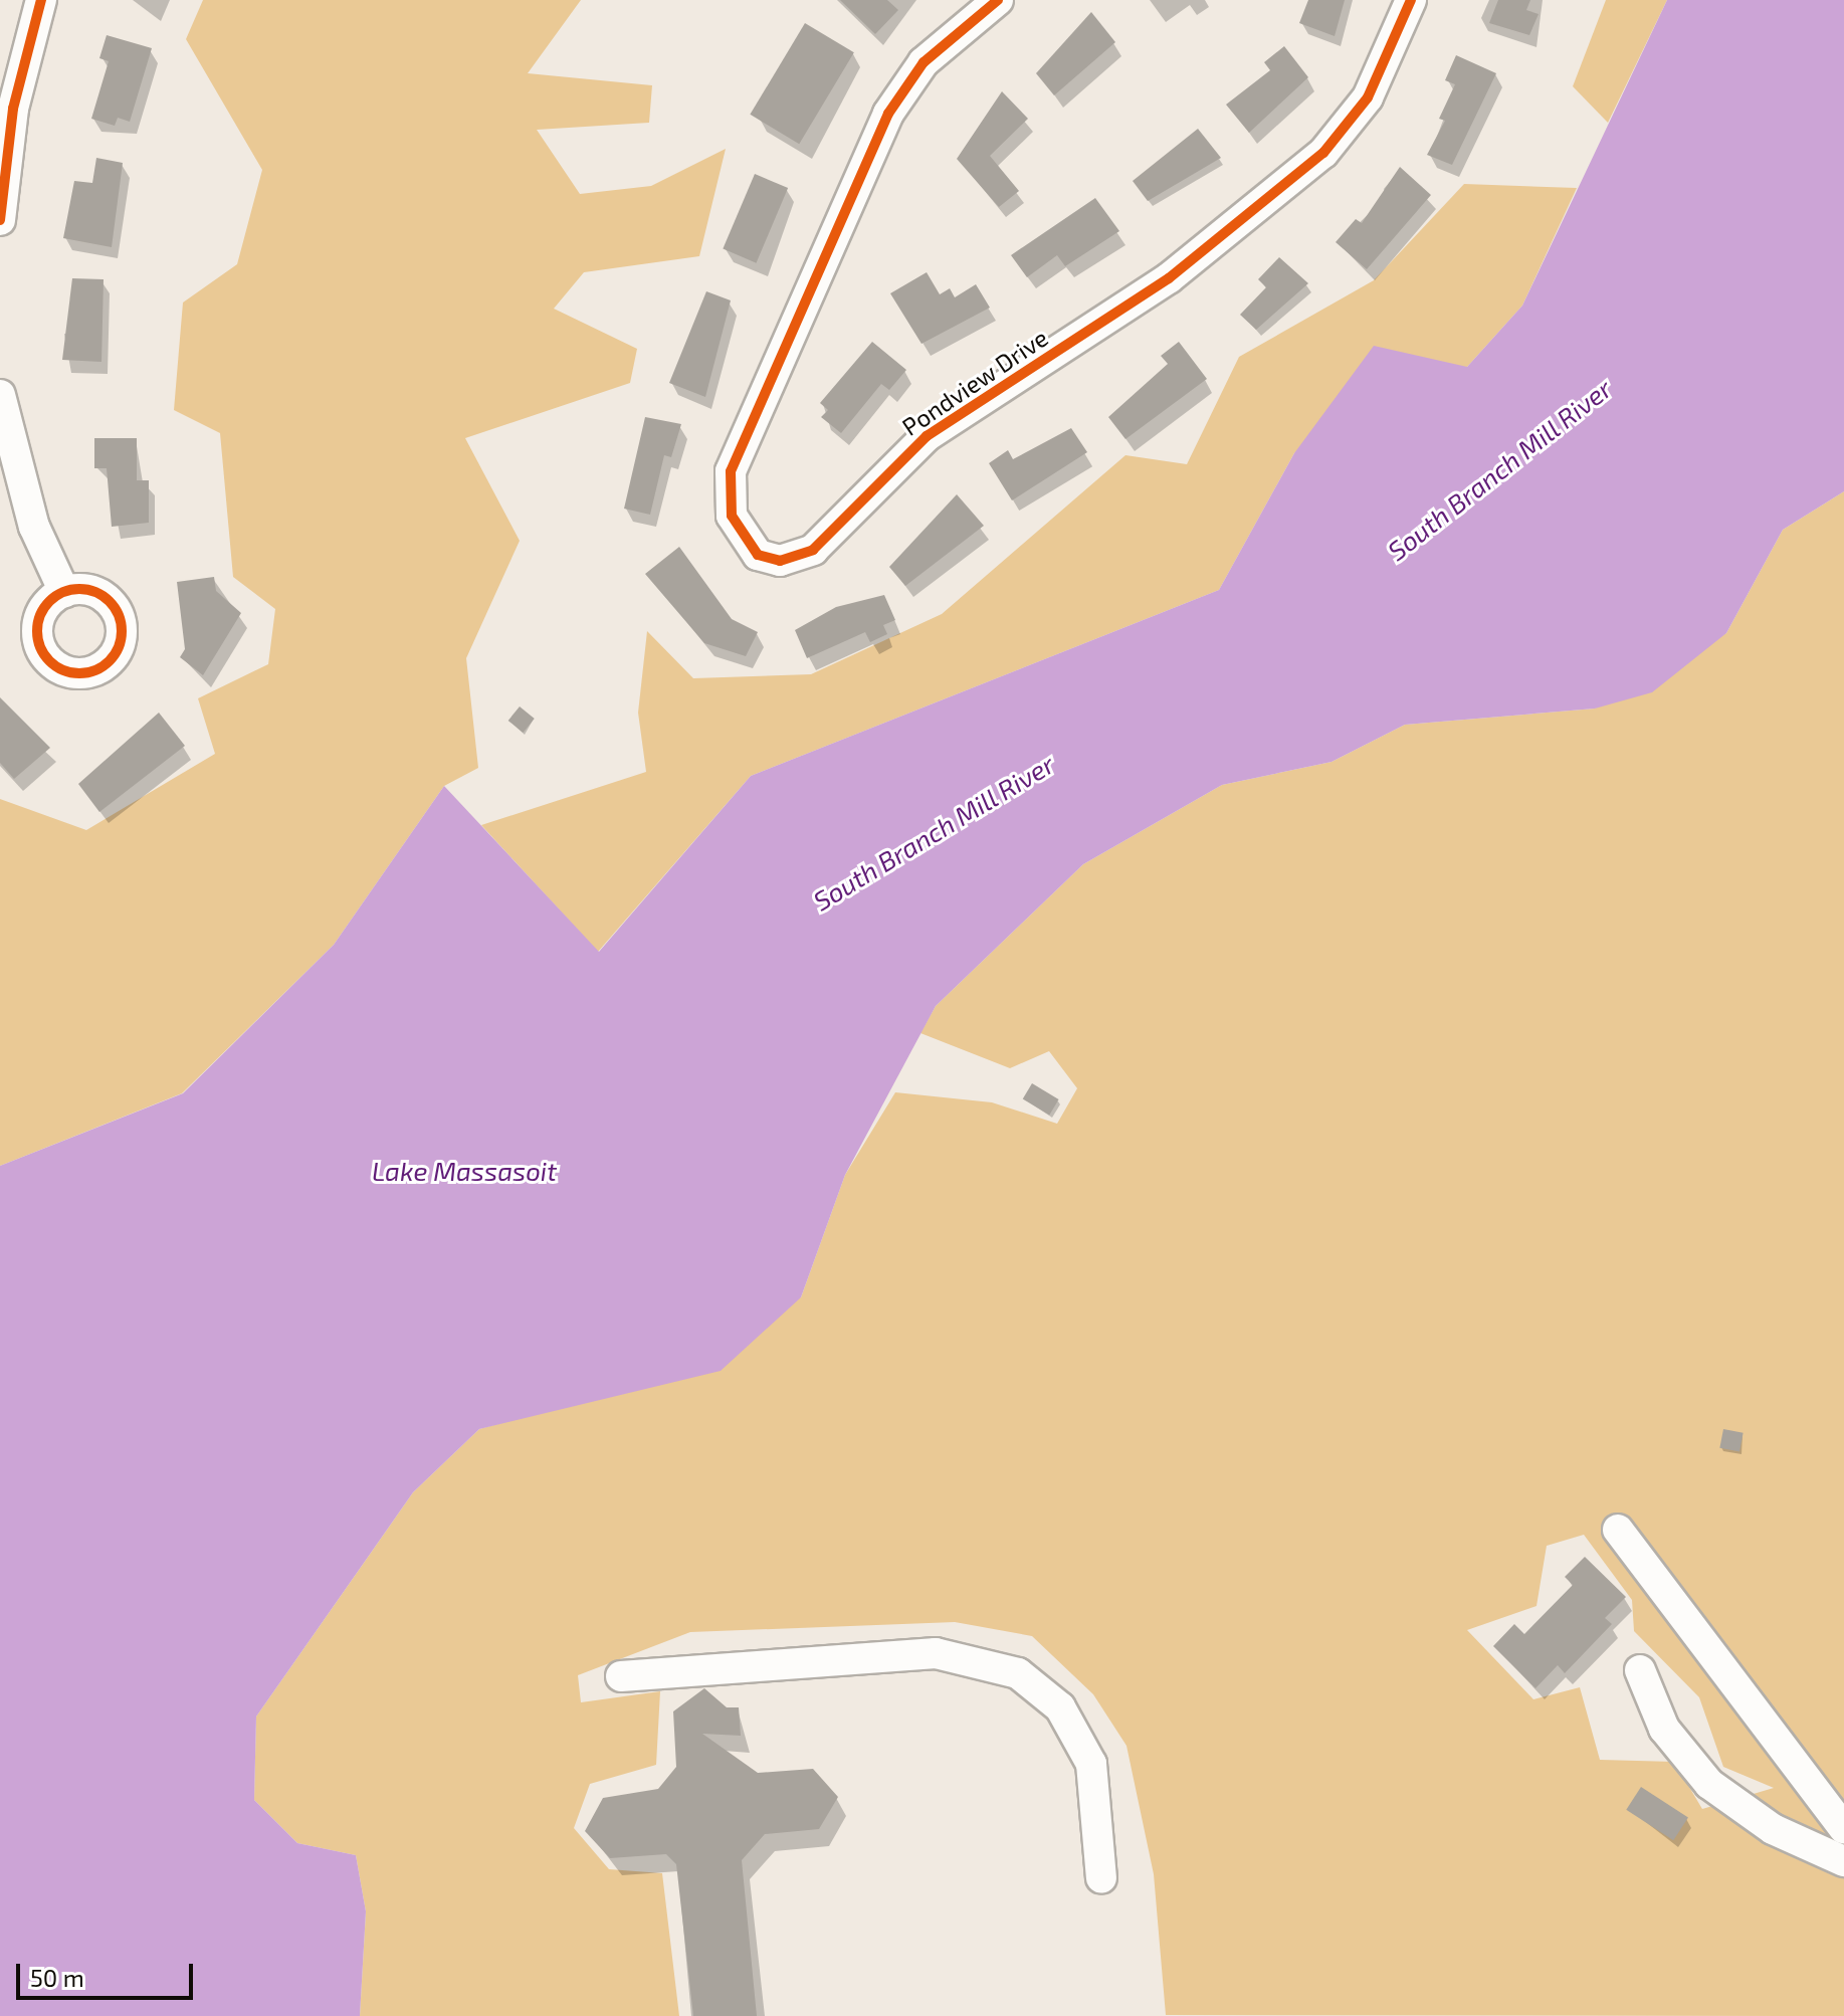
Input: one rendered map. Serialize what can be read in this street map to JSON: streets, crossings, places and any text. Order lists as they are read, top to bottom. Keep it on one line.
{"streets":{"street":["Pondview Drive"]},"water":["South Branch Mill River","Lake Massasoit"],"scale_bar":"50 m"}
